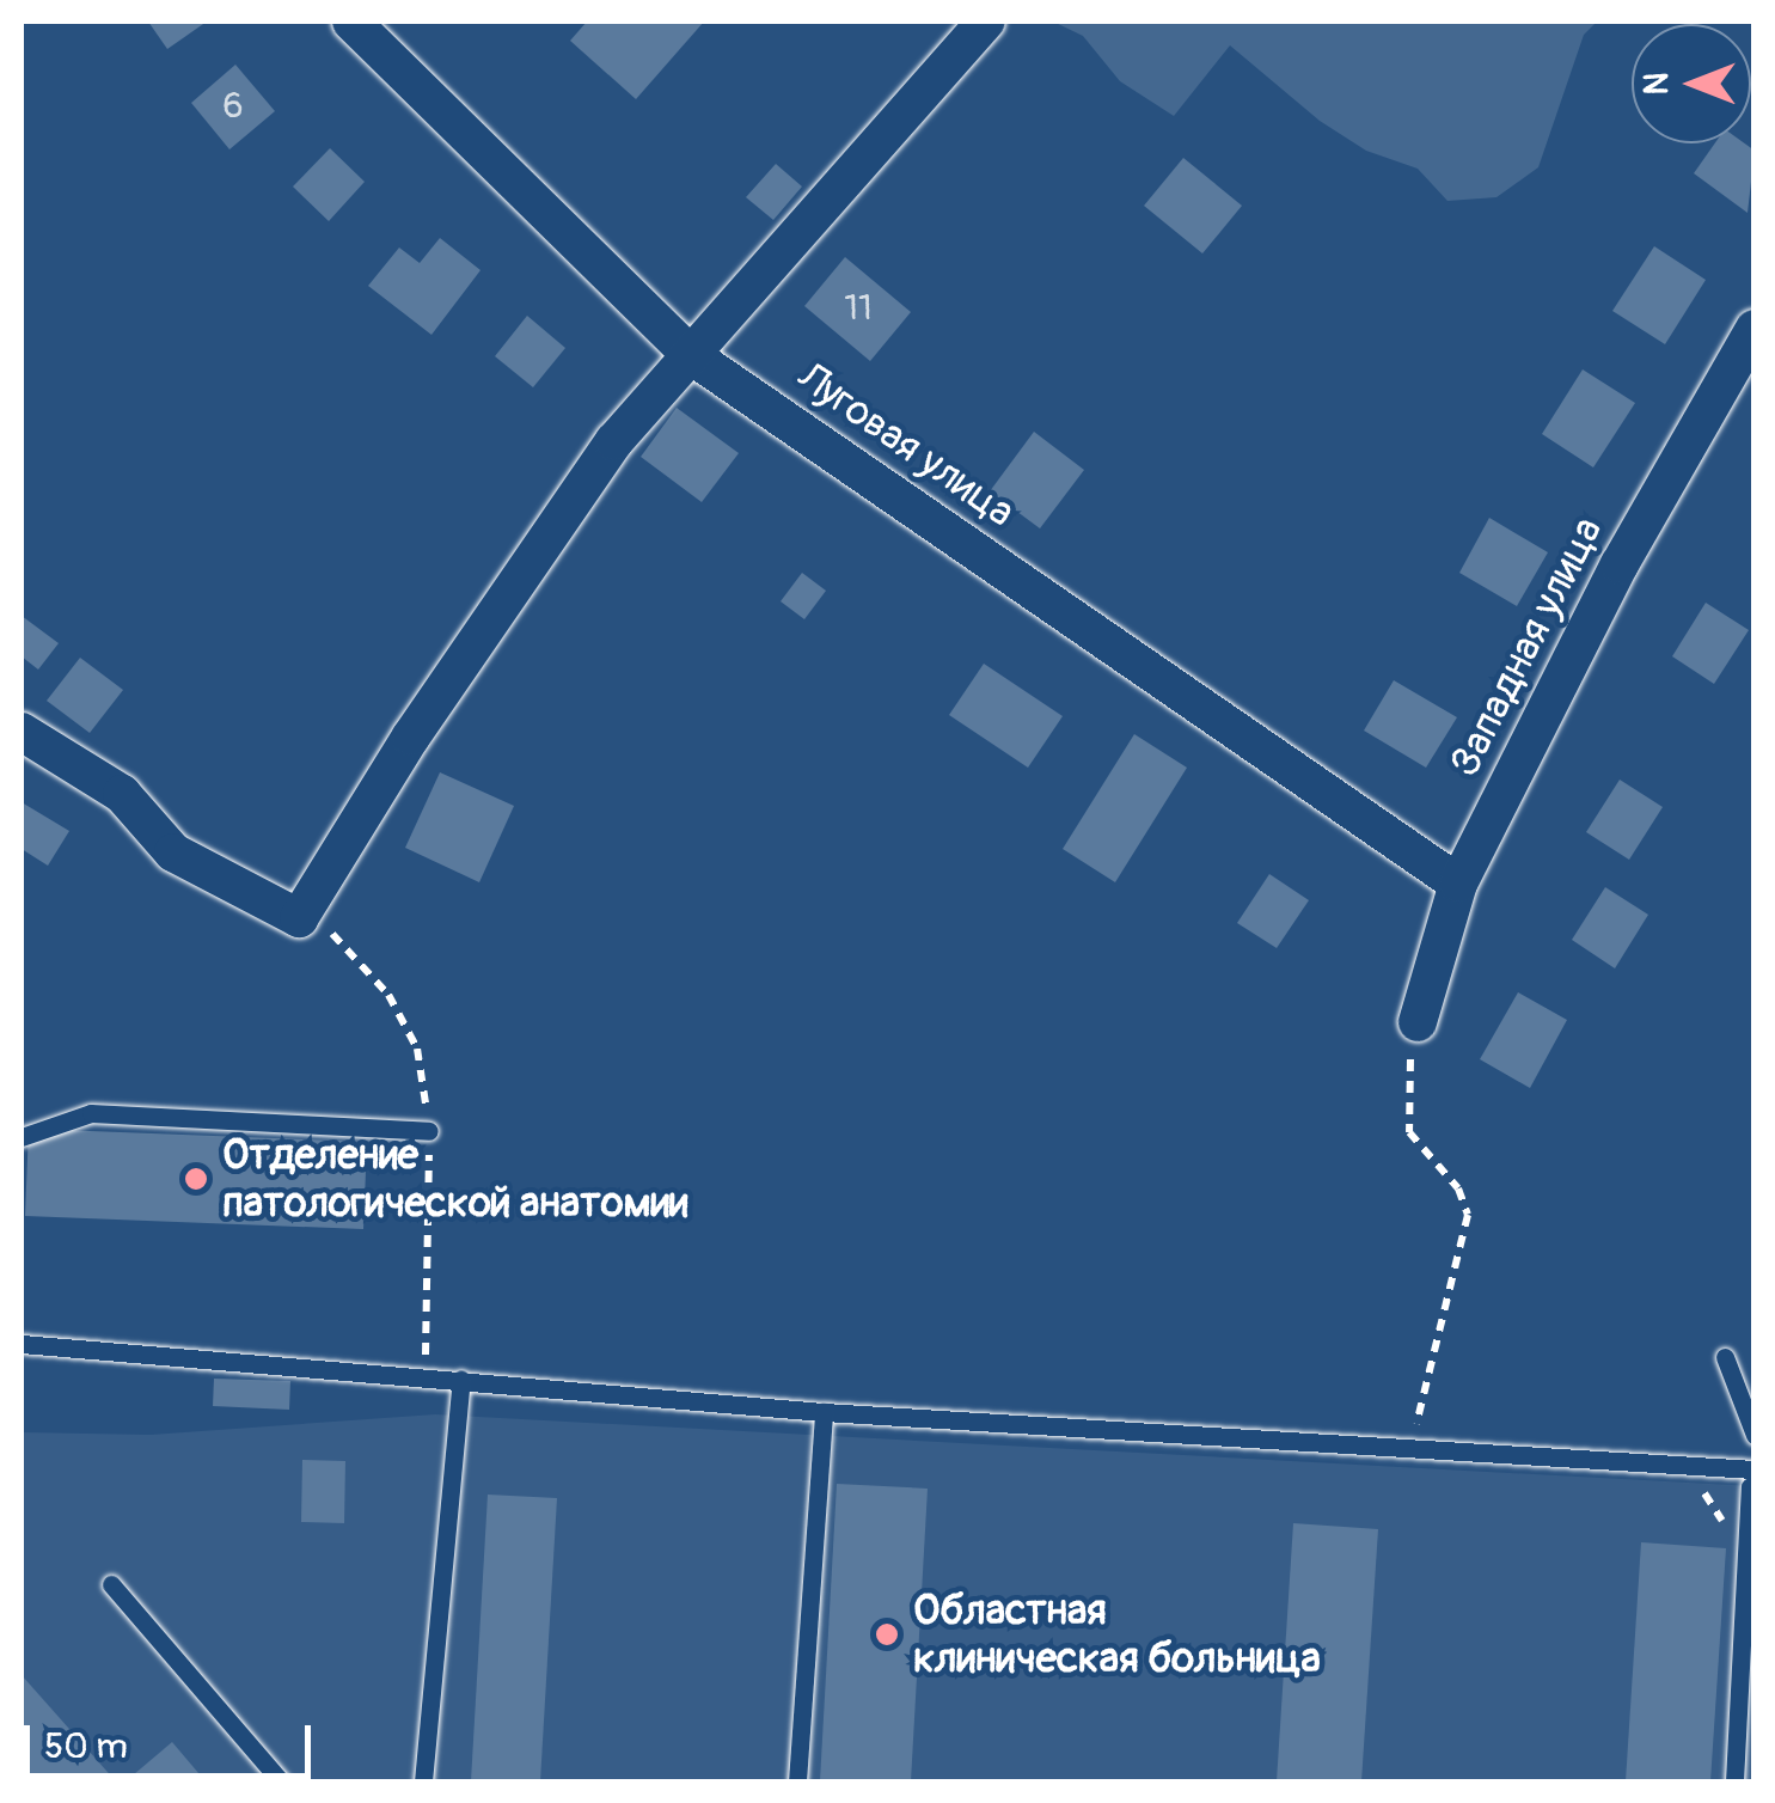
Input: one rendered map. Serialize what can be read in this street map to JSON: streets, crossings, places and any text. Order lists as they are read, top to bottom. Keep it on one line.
{"streets":{"street":["Луговая улица","Западная улица"]},"crossings":[["Луговая улица","Западная улица"]],"places":["Отделение патологической анатомии","Областная клиническая больница"],"house_numbers":["6","11"],"scale_bar":"50 m","north":"left"}
